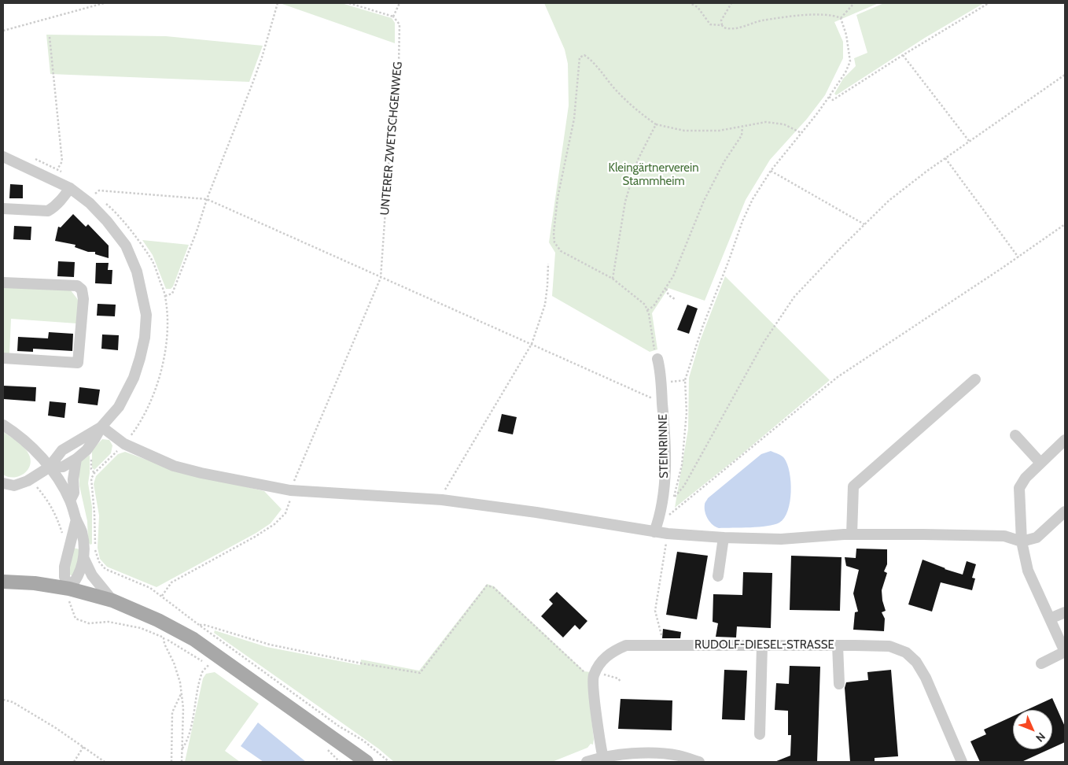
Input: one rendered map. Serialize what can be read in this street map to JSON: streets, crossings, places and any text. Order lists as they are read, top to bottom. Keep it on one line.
{"streets":{"street":["STEINRINNE","RUDOLF-DIESEL-STRASSE"],"path":["UNTERER ZWETSCHGENWEG"]},"parks":["Kleingärtnerverein Stammheim"],"north":"bottom right"}
